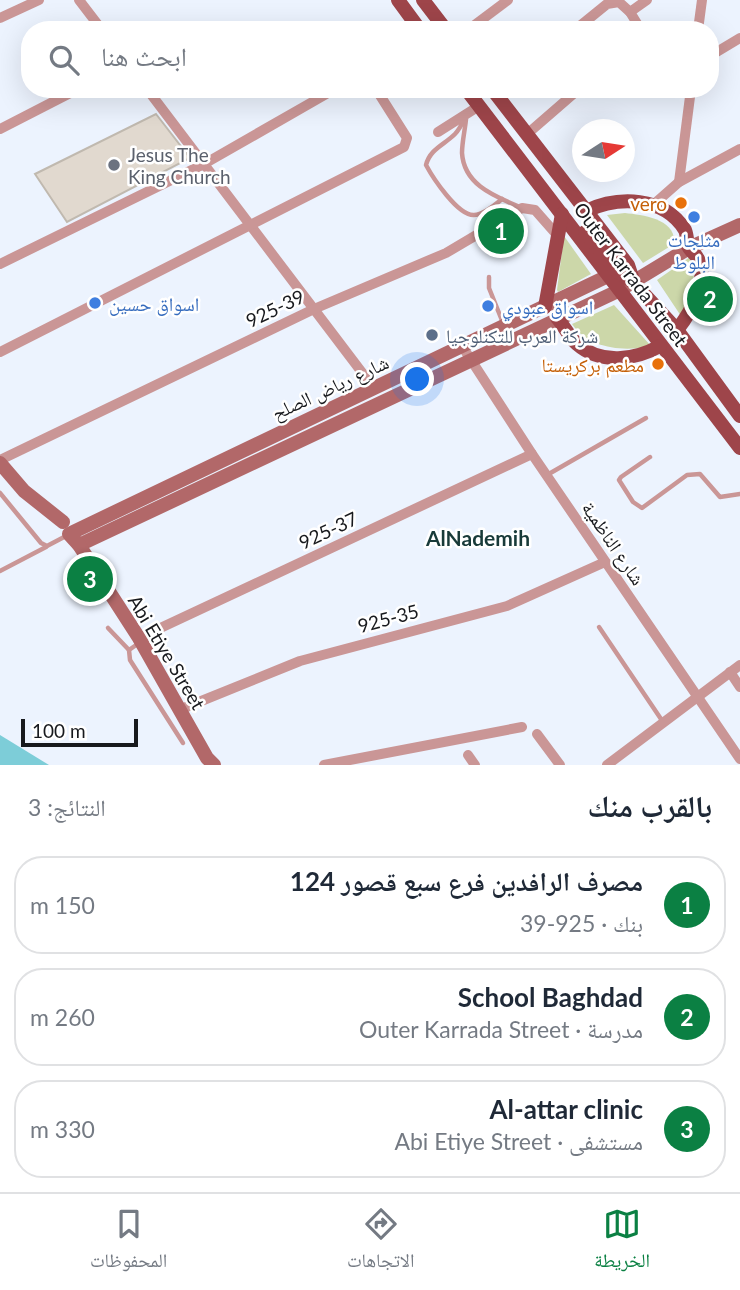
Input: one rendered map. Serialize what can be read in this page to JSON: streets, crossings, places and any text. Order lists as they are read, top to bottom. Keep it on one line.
{"streets":{"main road":["Outer Karrada Street"],"street":["925-39","شارع رياض الصلح","925-37","شارع الناظمية","925-35","Abi Etiye Street"]},"crossings":[["Outer Karrada Street","شارع رياض الصلح"],["925-39","Abi Etiye Street"],["شارع رياض الصلح","شارع الناظمية"],["شارع رياض الصلح","Abi Etiye Street"],["925-37","شارع الناظمية"],["925-37","Abi Etiye Street"],["شارع الناظمية","925-35"],["925-35","Abi Etiye Street"]],"districts":["AlNademih"],"places":["Jesus The King Church","vero","مثلجات البلوط","اسواق حسين","اسواق عبودي","شركة العرب للتكنلوجيا","مطعم بركريستا"],"scale_bar":"100 m","north":"right","page":{"search":"ابحث هنا","pins":["1","2","3"],"scale":"100 m","heading":["بالقرب منك","النتائج: 3"],"list":[{"mark":"1","name":"مصرف الرافدين فرع سبع قصور 124","note":"بنك · 925-39","value":"150 m"},{"mark":"2","name":"School Baghdad","note":"مدرسة · Outer Karrada Street","value":"260 m"},{"mark":"3","name":"Al-attar clinic","note":"مستشفى · Abi Etiye Street","value":"330 m"}],"nav":["الخريطة","الاتجاهات","المحفوظات"]}}
